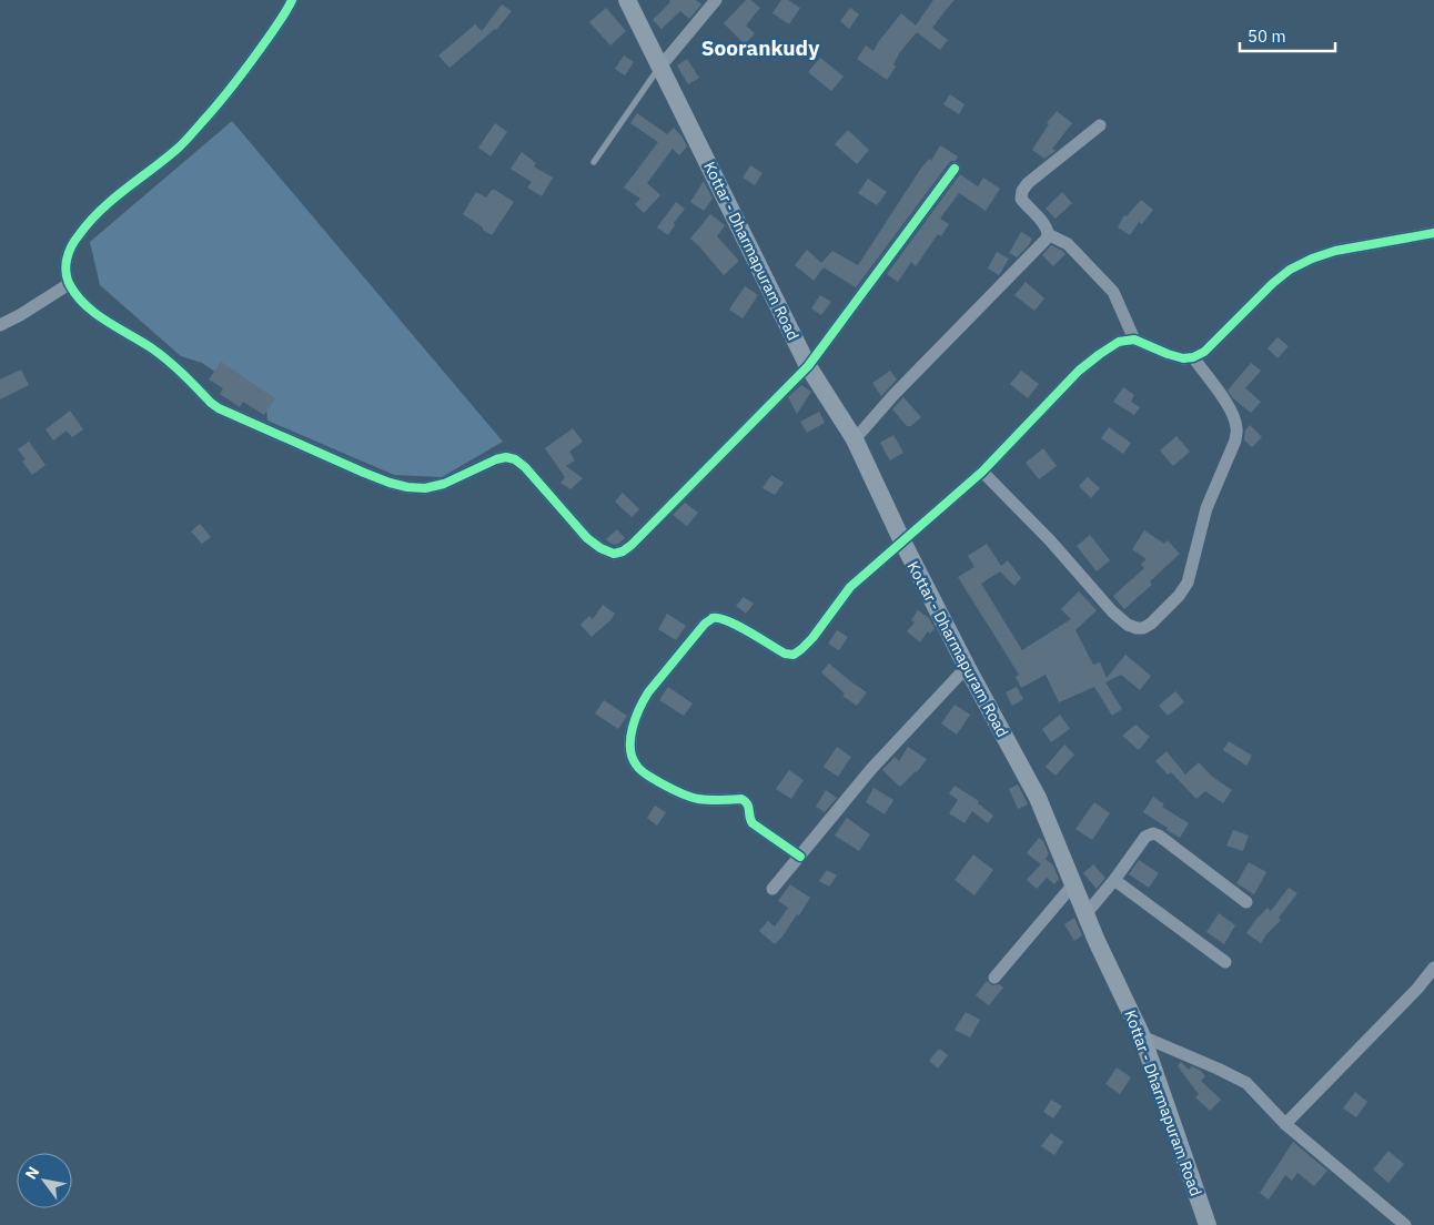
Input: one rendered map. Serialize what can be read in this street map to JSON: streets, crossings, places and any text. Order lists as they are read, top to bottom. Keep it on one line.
{"streets":{"main road":["Kottar - Dharmapuram Road"]},"districts":["Soorankudy"],"scale_bar":"50 m","north":"top left"}
